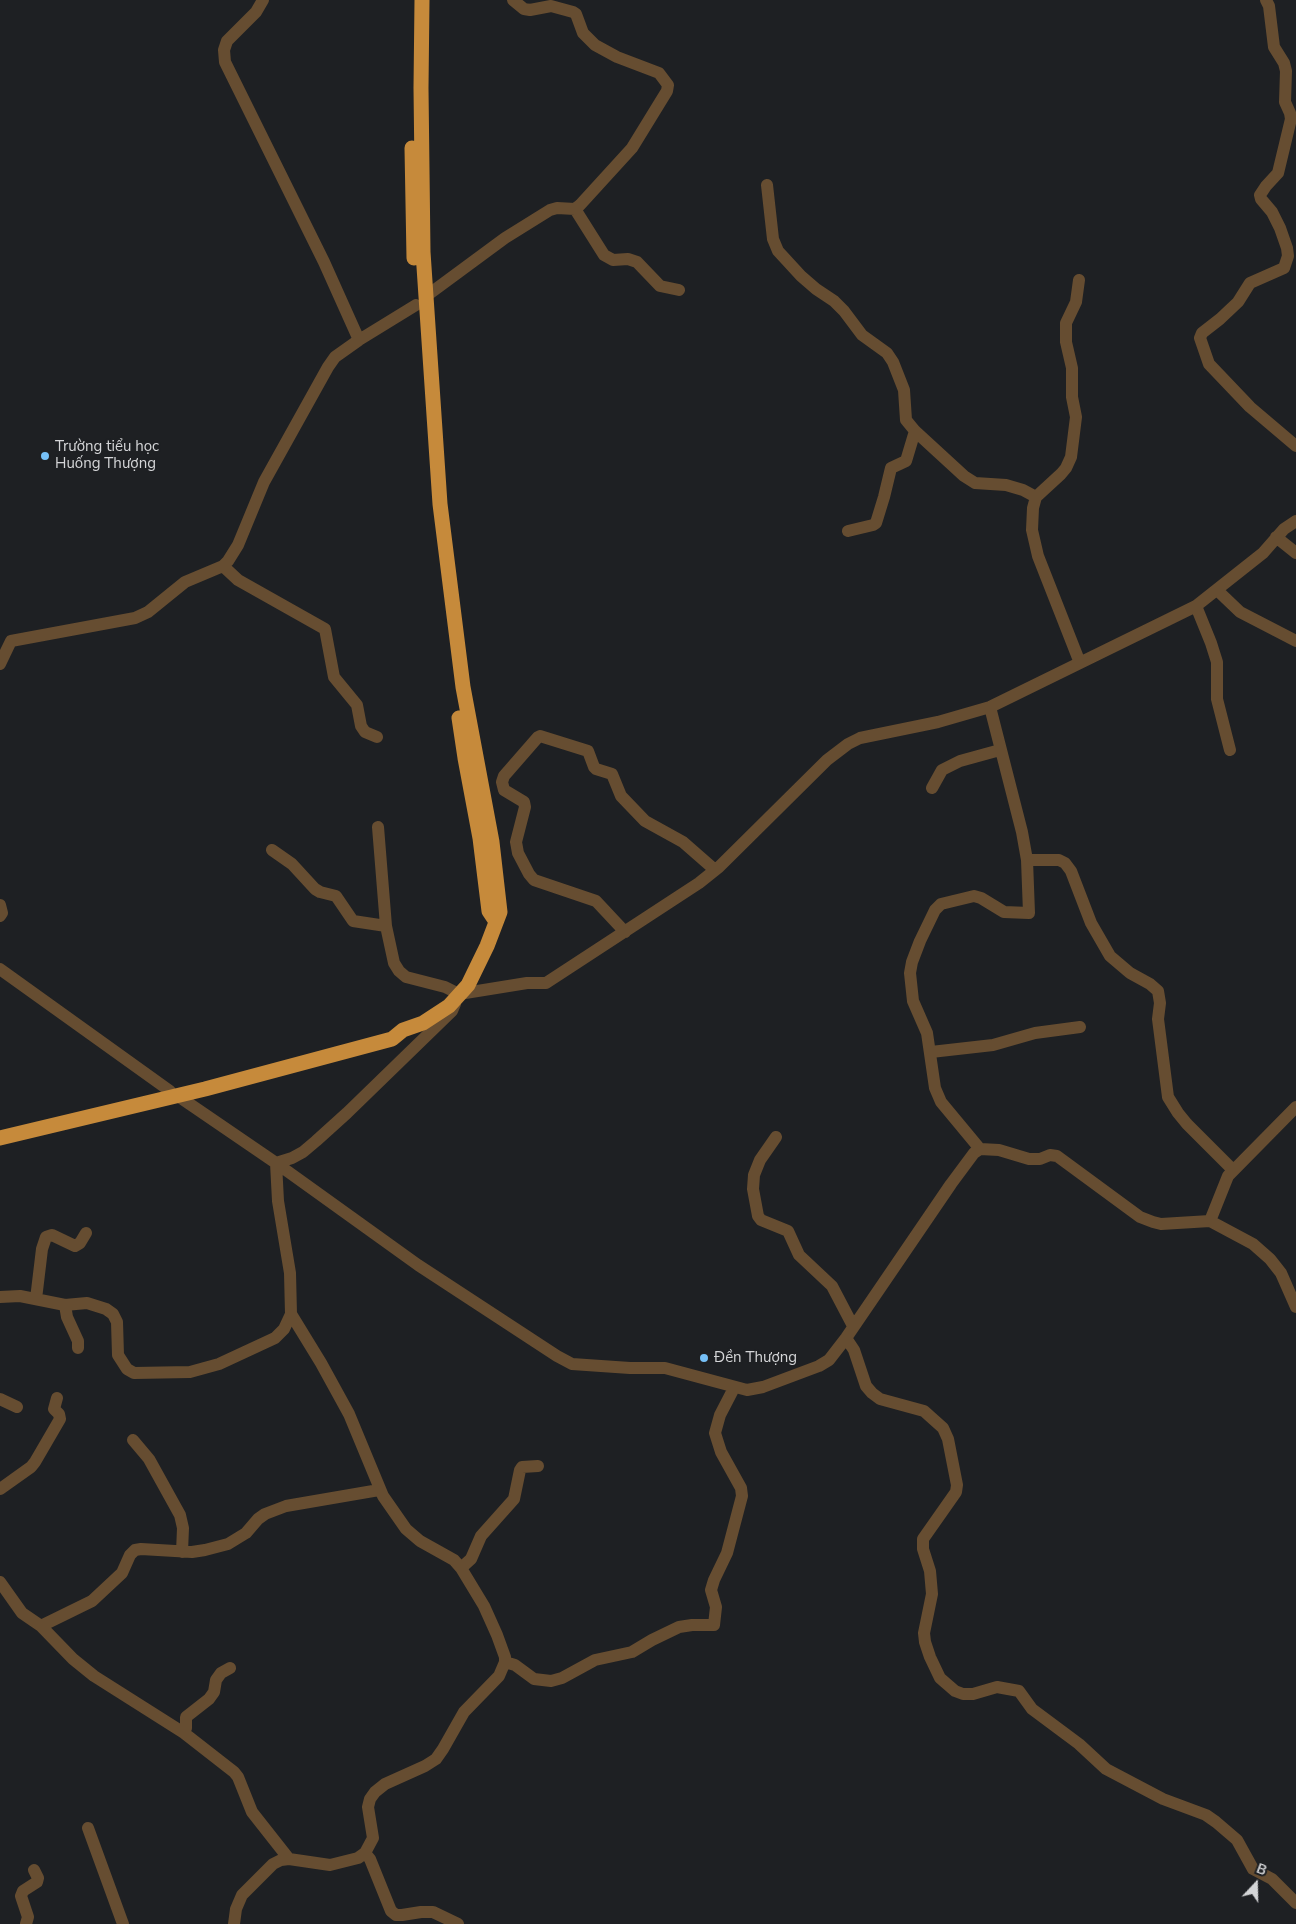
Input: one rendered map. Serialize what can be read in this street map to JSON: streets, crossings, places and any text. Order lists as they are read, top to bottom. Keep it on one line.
{"places":["Trường tiểu học Huống Thượng","Đền Thượng"],"north":"top"}
